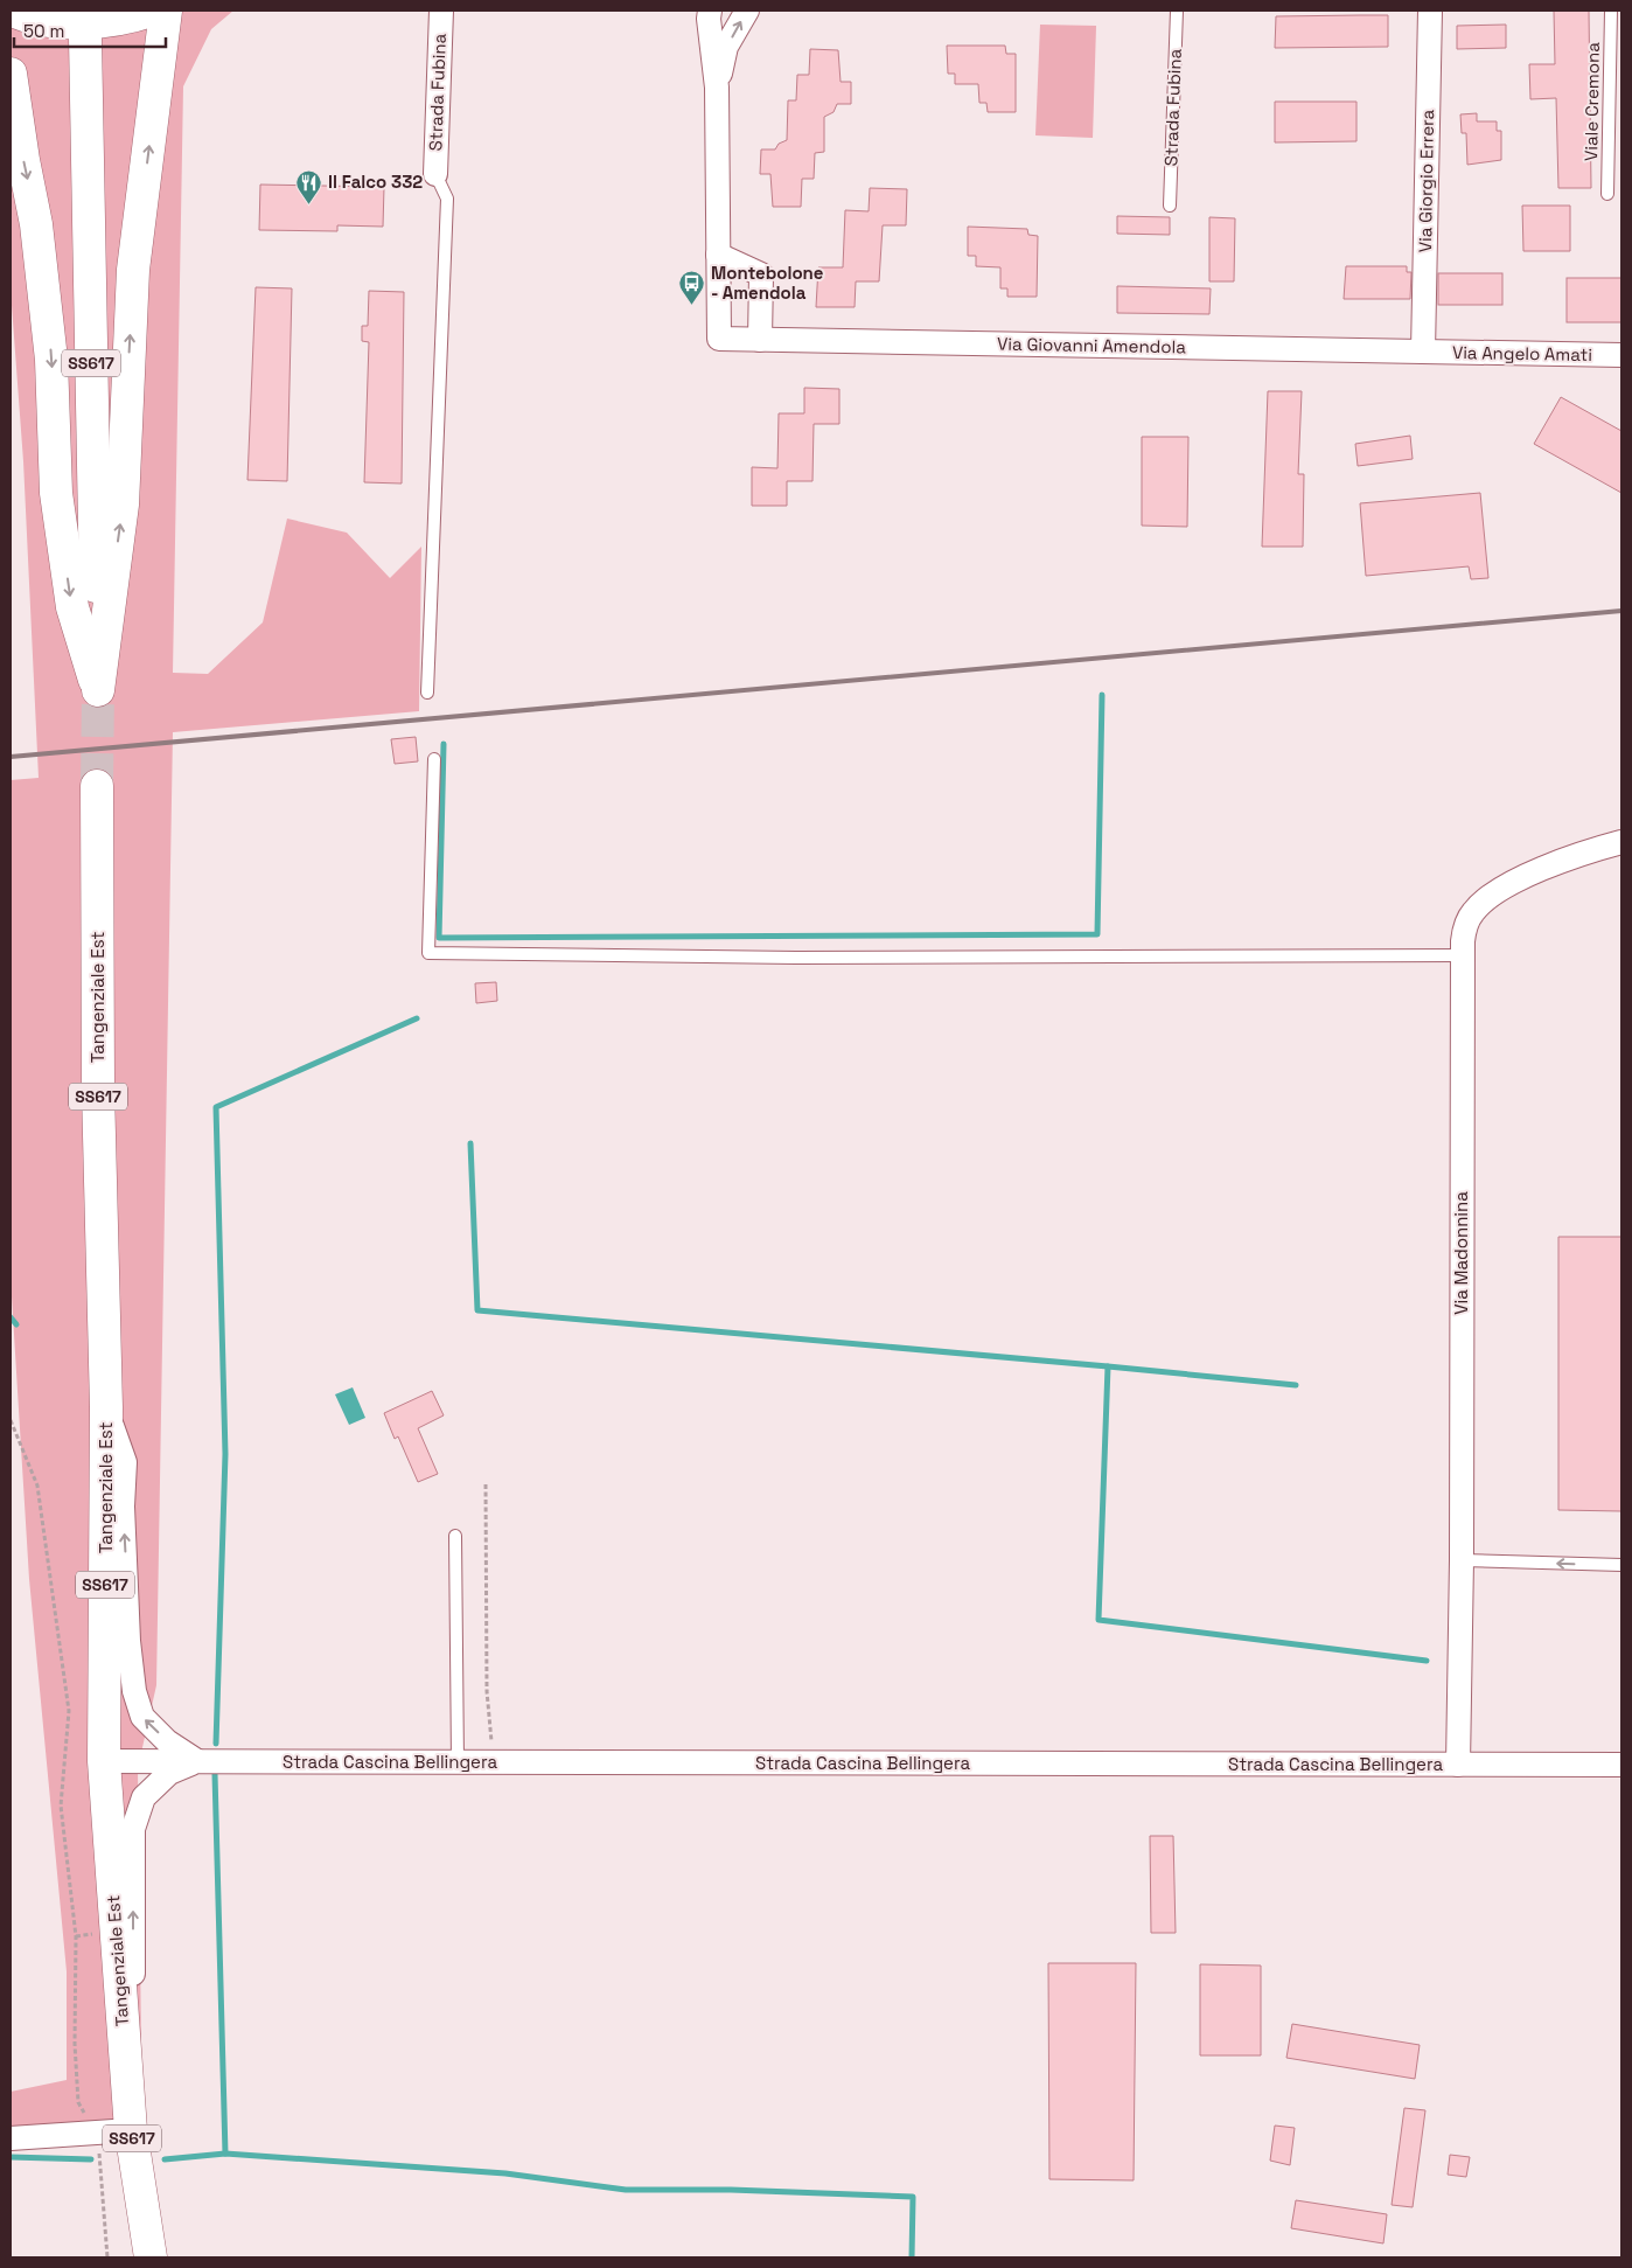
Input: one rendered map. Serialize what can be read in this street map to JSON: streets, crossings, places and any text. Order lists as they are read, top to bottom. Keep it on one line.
{"streets":{"main road":["SS617","Tangenziale Est"],"street":["Strada Fubina","Via Giorgio Errera","Via Giovanni Amendola","Via Angelo Amati","Via Madonnina","Strada Cascina Bellingera"],"lane":["Viale Cremona"]},"crossings":[["Via Giorgio Errera","Via Giovanni Amendola"],["Via Giorgio Errera","Via Angelo Amati"],["Via Giovanni Amendola","Via Angelo Amati"],["Tangenziale Est","Strada Cascina Bellingera"],["Via Madonnina","Strada Cascina Bellingera"]],"places":{"restaurant":["Il Falco 332"],"bus stop":["Montebolone - Amendola"]},"scale_bar":"50 m"}
